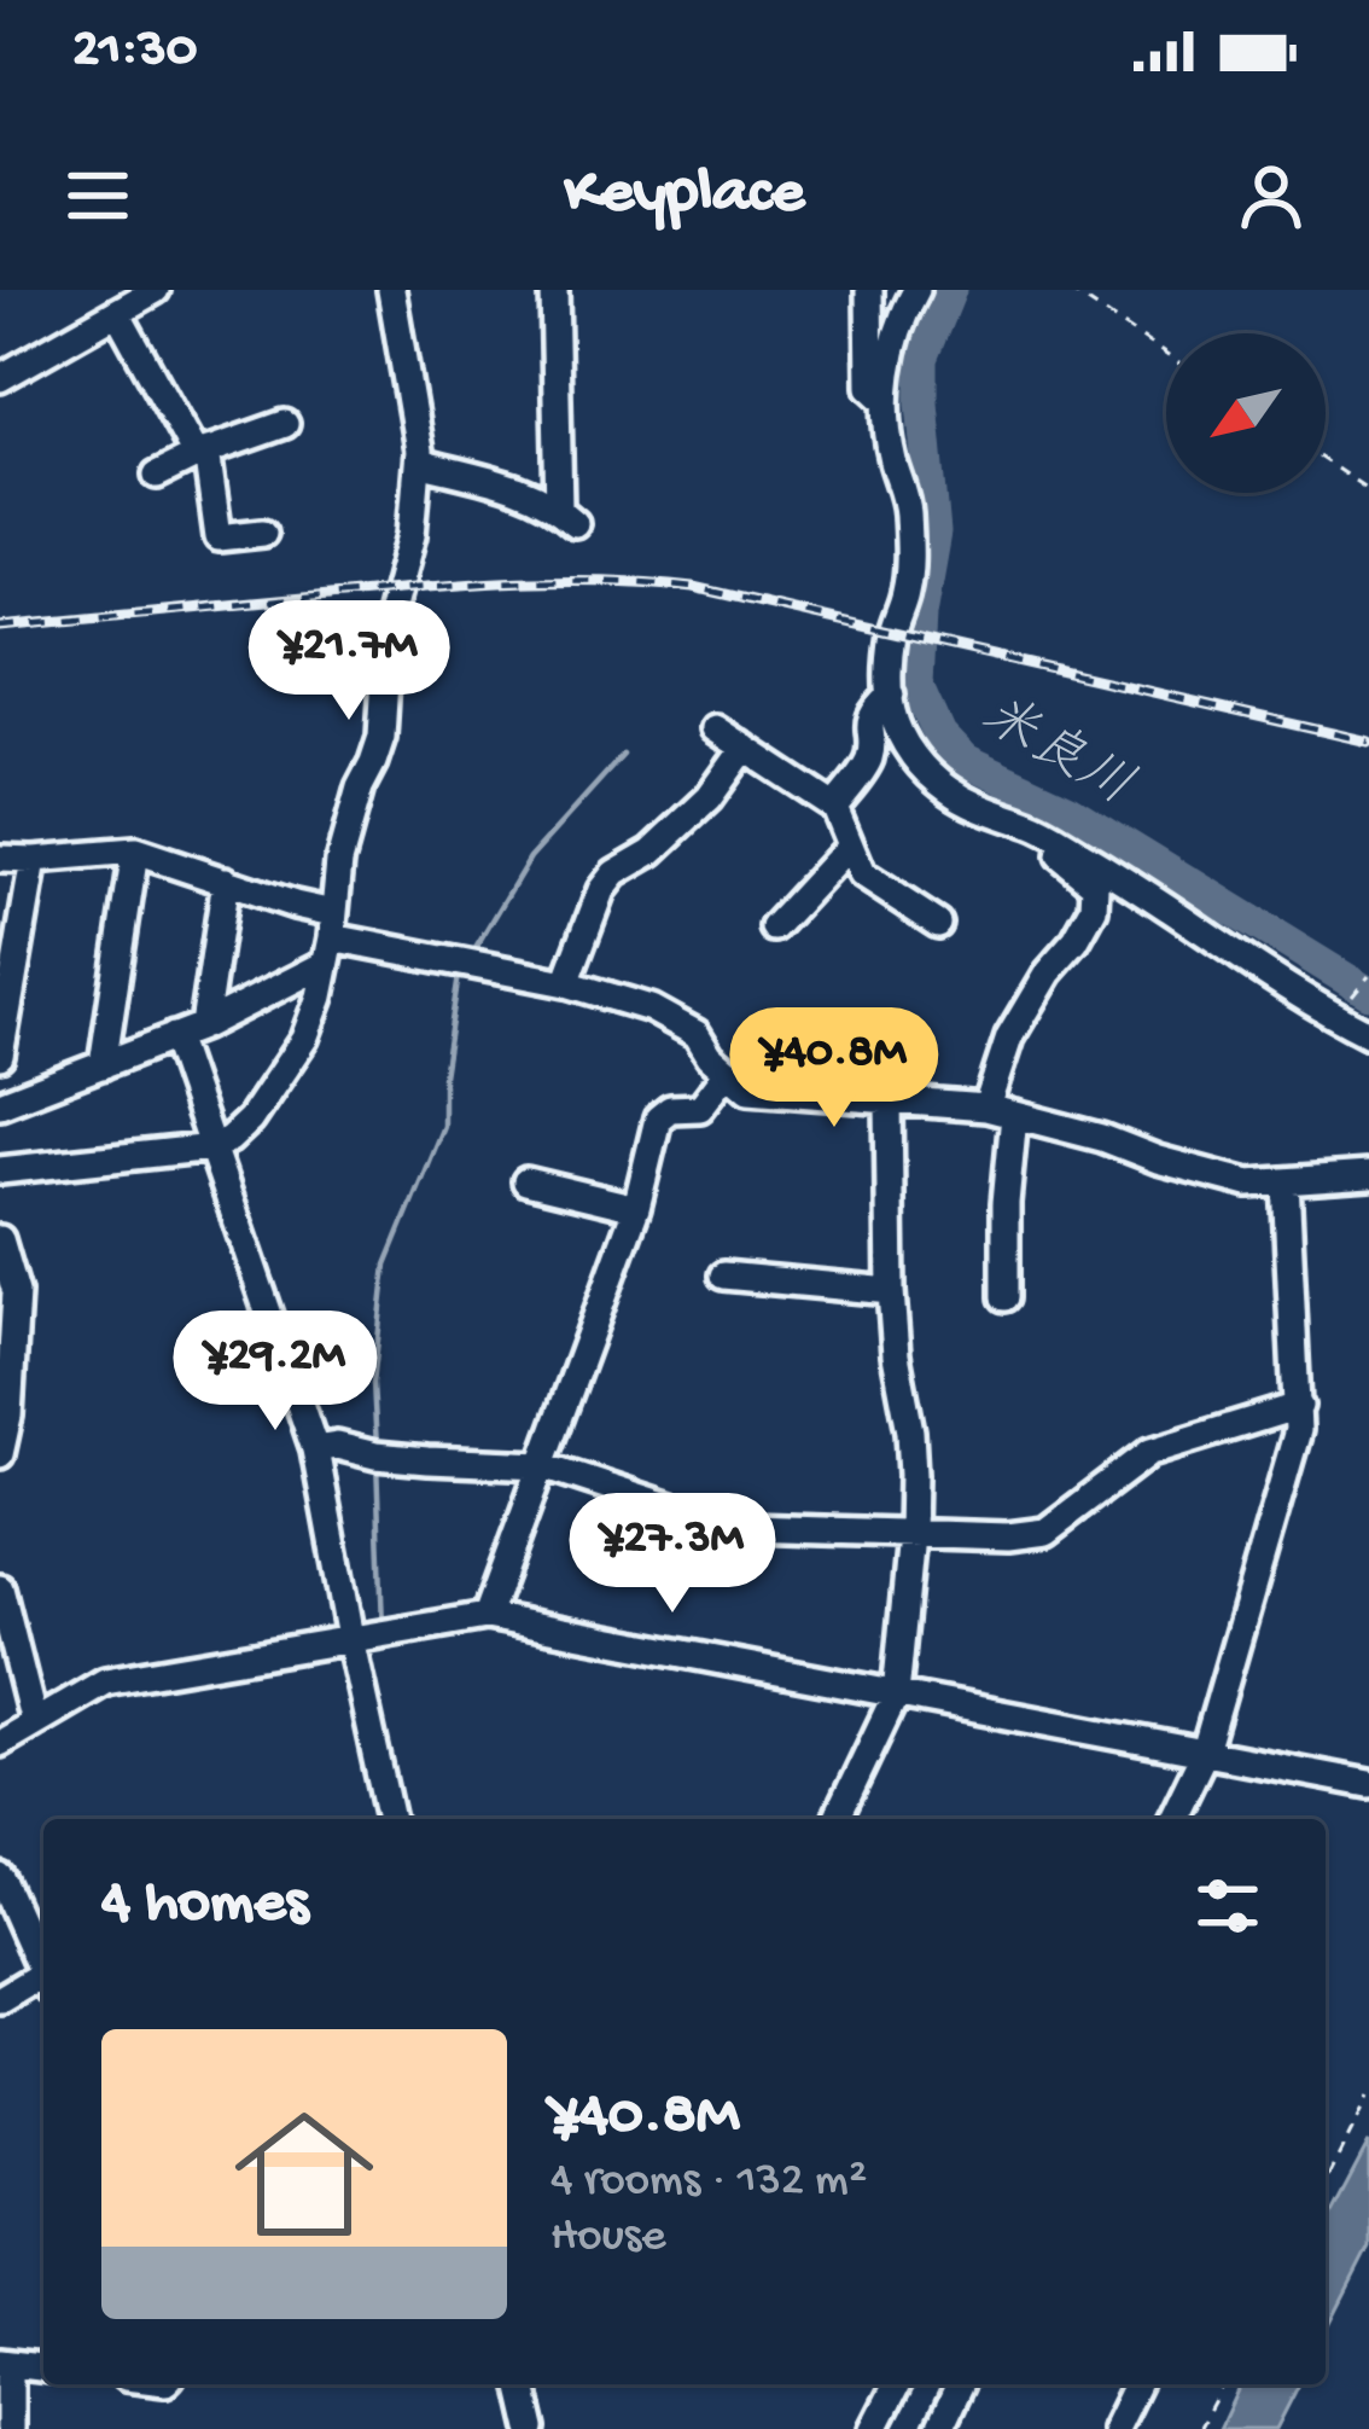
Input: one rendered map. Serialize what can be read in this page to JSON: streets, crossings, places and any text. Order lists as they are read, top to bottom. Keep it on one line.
{"water":["米良川"],"north":"bottom left","page":{"status":"21:30","header":"Keyplace","price":["¥21.7M","¥40.8M","¥29.2M","¥27.3M"],"heading":"4 homes","list":[{"name":"¥40.8M","note":"4 rooms · 132 m² · House"}]}}
